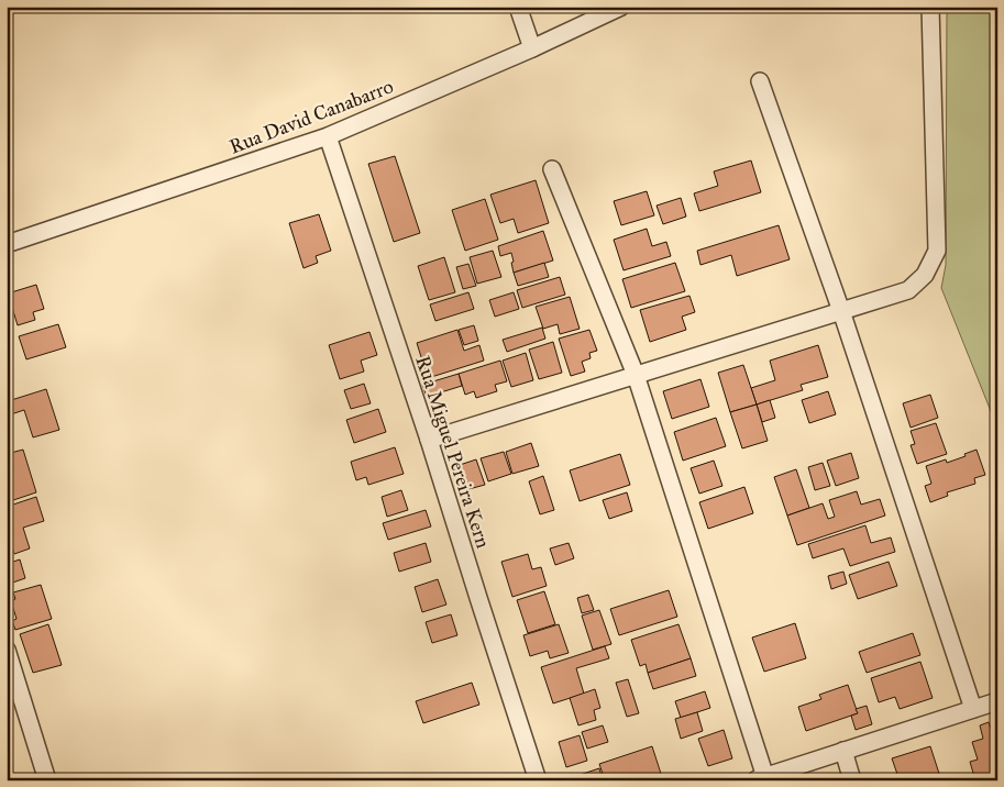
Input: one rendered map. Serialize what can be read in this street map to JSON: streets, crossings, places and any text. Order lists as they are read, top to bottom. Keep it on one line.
{"streets":{"street":["Rua David Canabarro","Rua Miguel Pereira Kern"]},"crossings":[["Rua David Canabarro","Rua Miguel Pereira Kern"]]}
